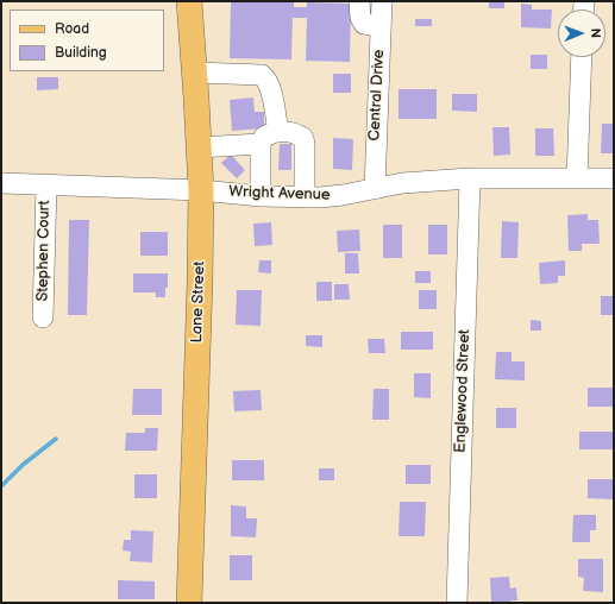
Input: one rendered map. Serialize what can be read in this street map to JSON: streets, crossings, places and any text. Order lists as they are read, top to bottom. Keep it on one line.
{"streets":{"main road":["Lane Street"],"street":["Central Drive","Wright Avenue","Stephen Court","Englewood Street"]},"crossings":[["Central Drive","Wright Avenue"],["Wright Avenue","Stephen Court"],["Wright Avenue","Lane Street"],["Wright Avenue","Englewood Street"]],"legend":["Road","Building"],"north":"right"}
